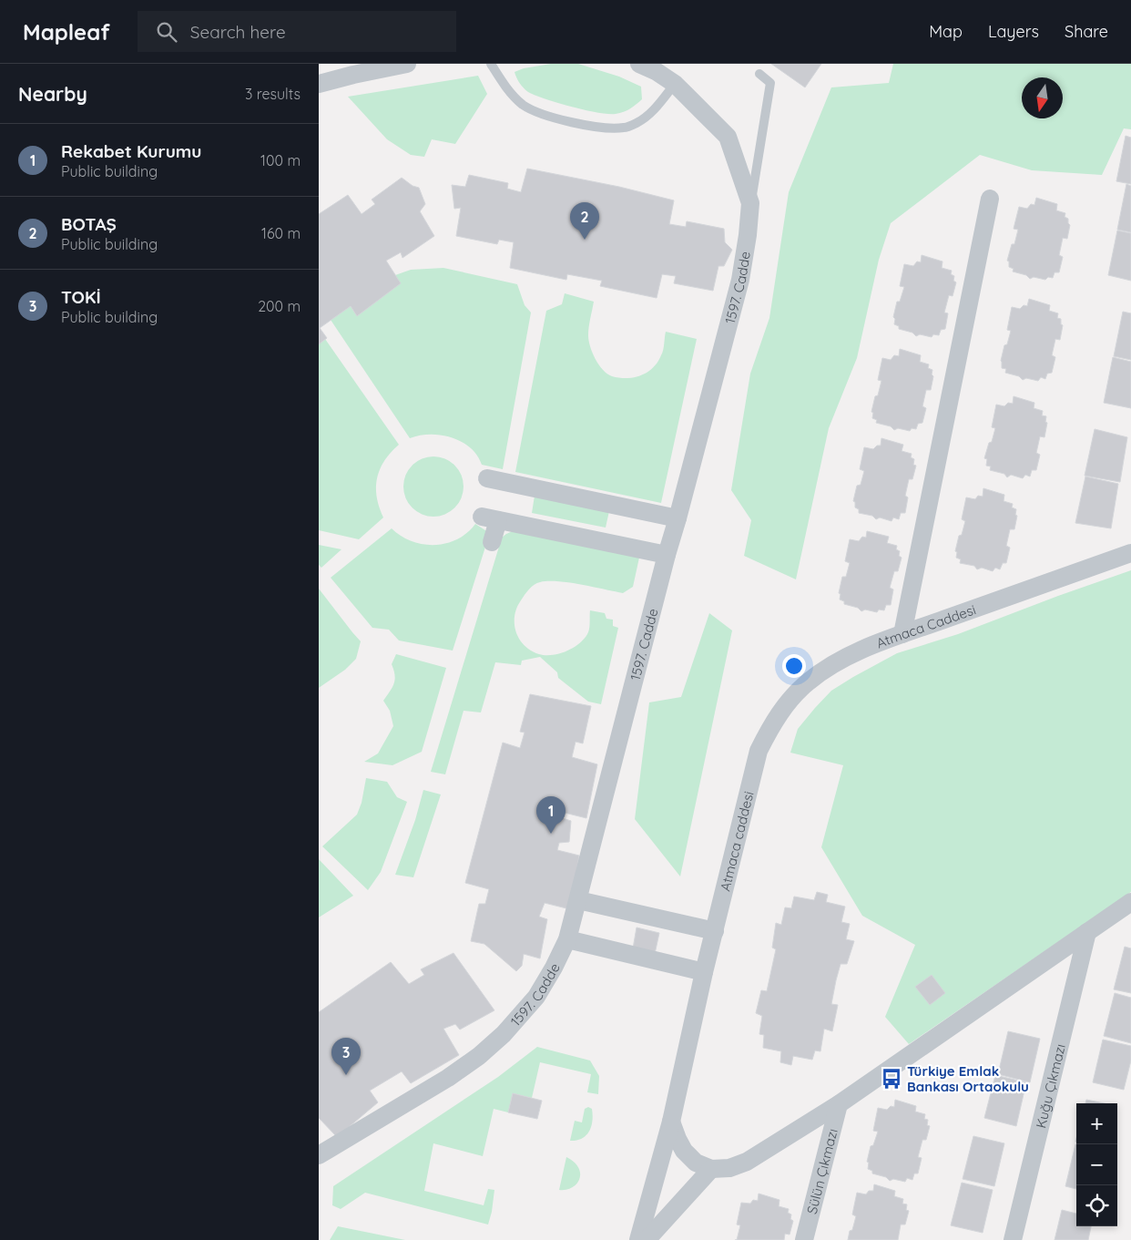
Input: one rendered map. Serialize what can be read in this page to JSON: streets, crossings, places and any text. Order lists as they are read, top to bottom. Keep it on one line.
{"streets":{"street":["1597. Cadde","Atmaca Caddesi","Atmaca caddesi","Kuğu Çıkmazı","Sülün Çıkmazı"]},"crossings":[["Atmaca Caddesi","Atmaca caddesi"]],"places":{"bus stop":["Türkiye Emlak Bankası Ortaokulu"]},"north":"bottom","page":{"header":"Mapleaf","search":"Search here","nav":["Map","Layers","Share"],"heading":["Nearby","3 results"],"list":[{"mark":"1","name":"Rekabet Kurumu","note":"Public building","value":"100 m"},{"mark":"2","name":"BOTAŞ","note":"Public building","value":"160 m"},{"mark":"3","name":"TOKİ","note":"Public building","value":"200 m"}],"pins":["2","1","3"],"map_buttons":["+","−"]}}
